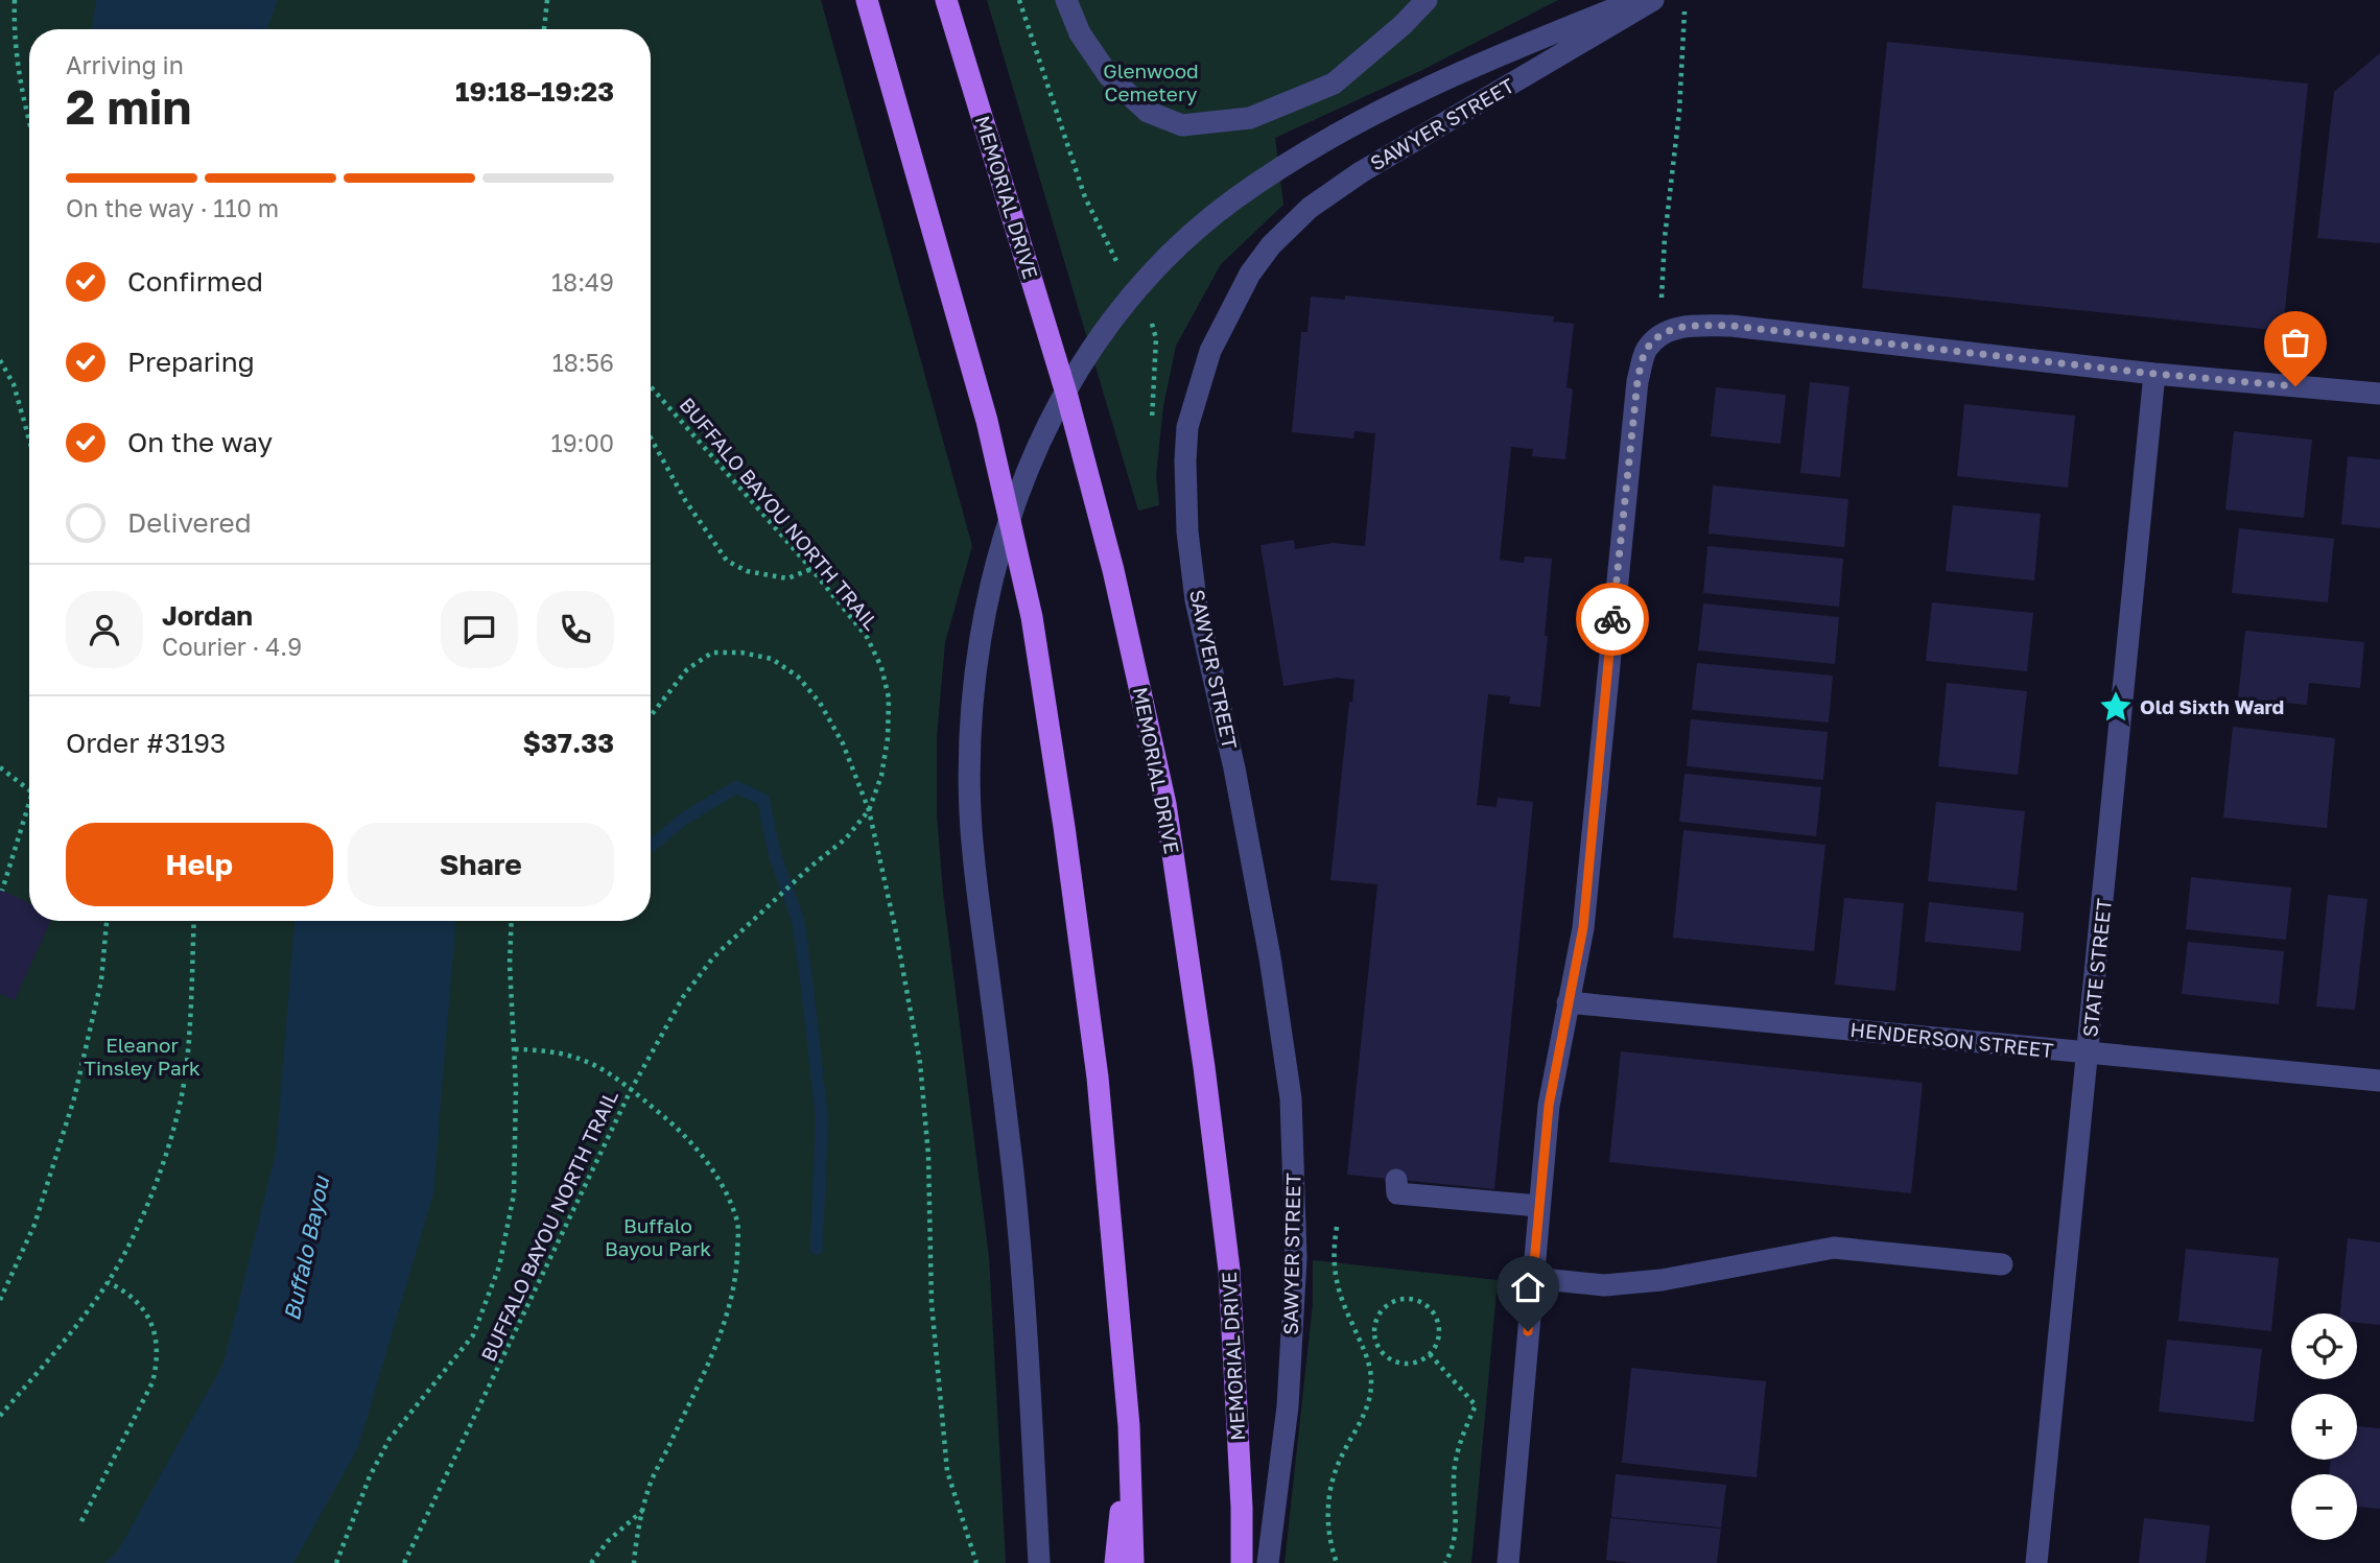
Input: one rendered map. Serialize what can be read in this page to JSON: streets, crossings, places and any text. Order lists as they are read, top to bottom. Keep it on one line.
{"streets":{"main road":["MEMORIAL DRIVE"],"street":["SAWYER STREET","STATE STREET","HENDERSON STREET"],"path":["BUFFALO BAYOU NORTH TRAIL"]},"crossings":[["STATE STREET","HENDERSON STREET"]],"water":["Buffalo Bayou"],"parks":["Glenwood Cemetery","Eleanor Tinsley Park","Buffalo Bayou Park"],"places":{"place":["Old Sixth Ward"]},"page":{"heading":["2 min","Arriving in","19:18–19:23"],"panel":["Jordan","Courier · 4.9","Order #3193","$37.33"],"bar":"On the way · 110 m","list":[["Confirmed","18:49"],["Preparing","18:56"],["On the way","19:00"],"Delivered"],"buttons":["Help","Share"],"map_buttons":["+","−"]}}
